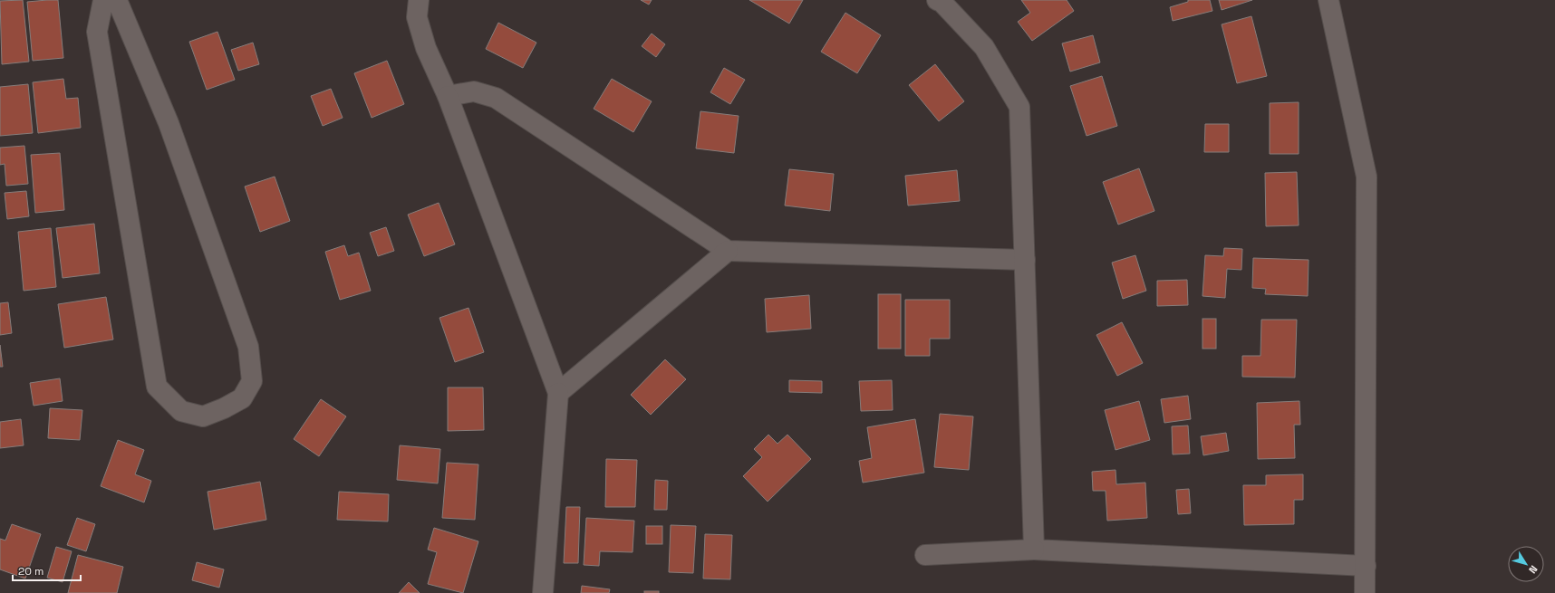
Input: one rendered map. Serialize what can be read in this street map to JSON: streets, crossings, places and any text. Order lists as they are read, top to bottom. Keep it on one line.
{"scale_bar":"20 m","north":"bottom right"}
